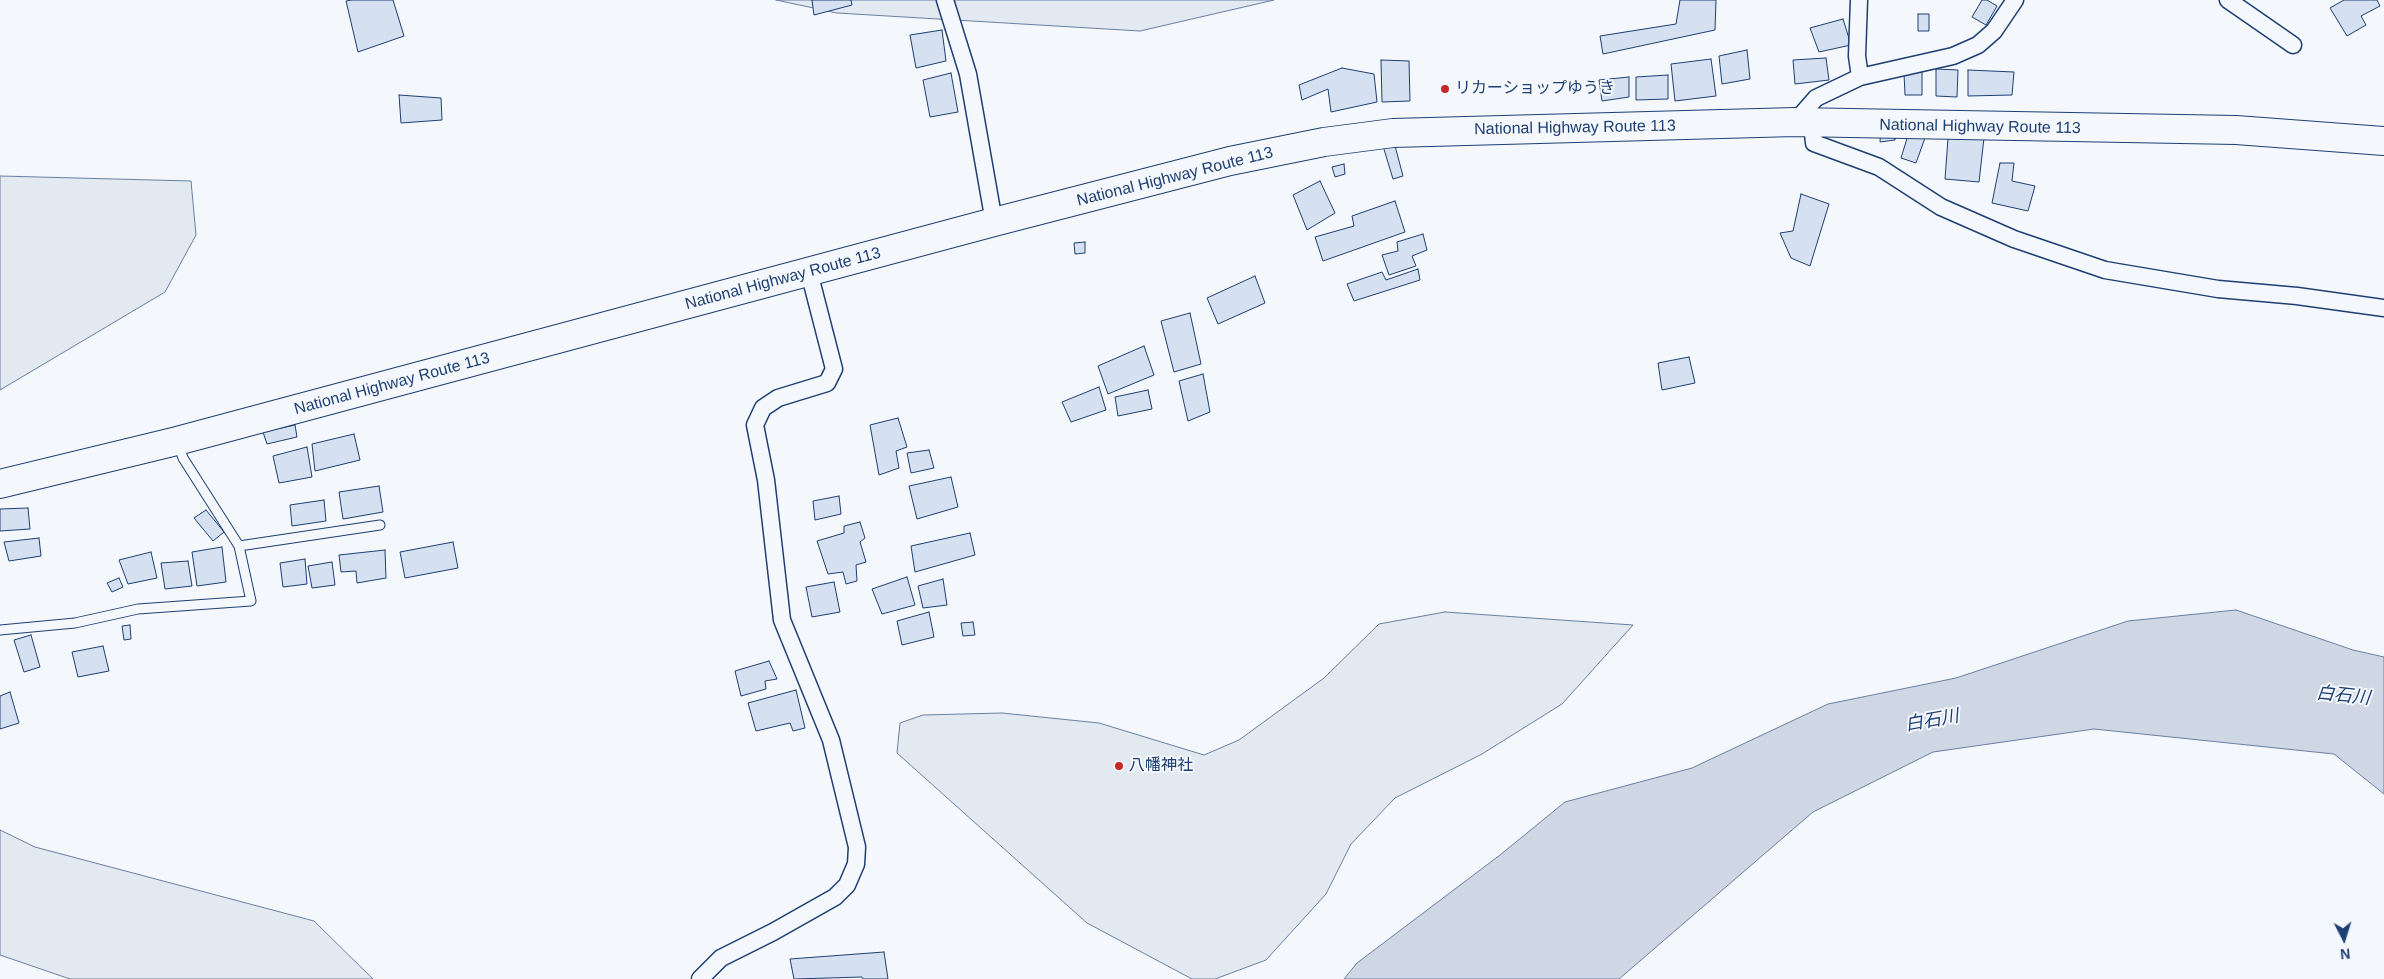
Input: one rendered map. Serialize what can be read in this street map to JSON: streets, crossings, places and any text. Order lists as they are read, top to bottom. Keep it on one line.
{"streets":{"highway":["National Highway Route 113"]},"water":["白石川"],"places":["リカーショップゆうき","八幡神社"],"north":"bottom"}
